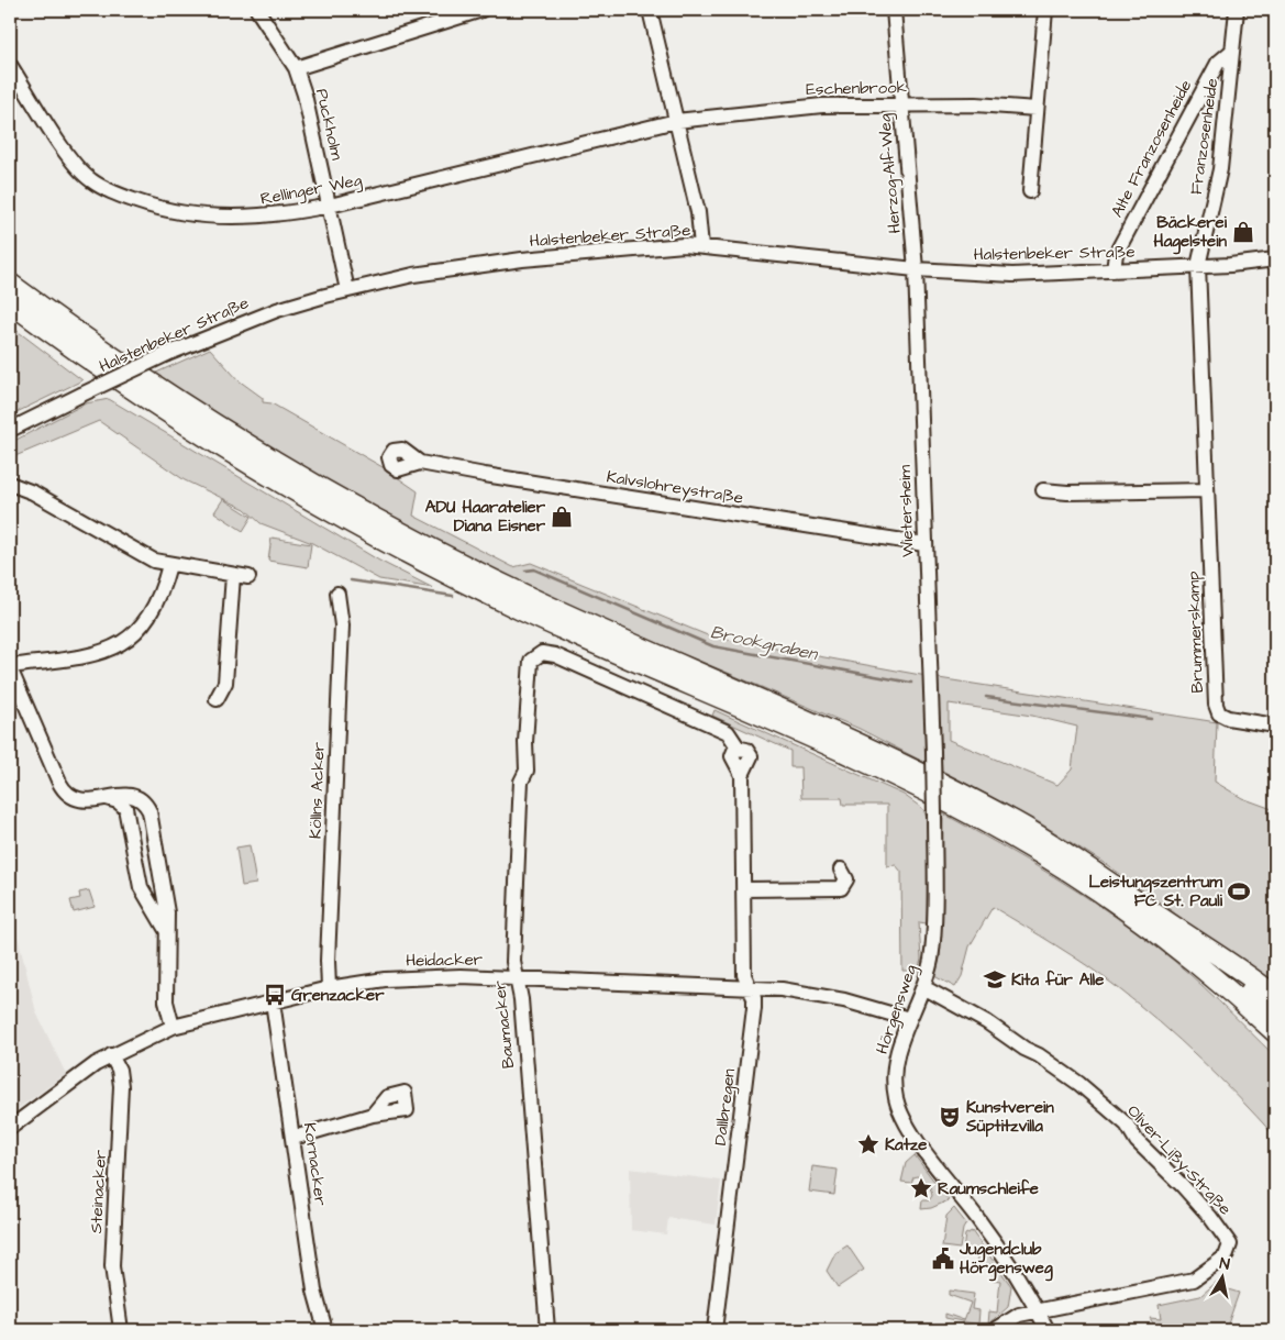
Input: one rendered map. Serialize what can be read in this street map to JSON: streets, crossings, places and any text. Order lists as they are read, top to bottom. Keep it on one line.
{"streets":{"street":["Eschenbrook","Puckholm","Franzosenheide","Alte Franzosenheide","Herzog-Alf-Weg","Rellinger Weg","Halstenbeker Straße","Kalvslohreystraße","Wietersheim","Brummerskamp","Köllns Acker","Heidacker","Hörgensweg","Baumacker","Dallbregen","Oliver-Lißy-Straße","Kornacker","Steinacker"]},"crossings":[["Eschenbrook","Herzog-Alf-Weg"],["Eschenbrook","Rellinger Weg"],["Puckholm","Rellinger Weg"],["Puckholm","Halstenbeker Straße"],["Franzosenheide","Alte Franzosenheide"],["Franzosenheide","Halstenbeker Straße"],["Franzosenheide","Brummerskamp"],["Alte Franzosenheide","Halstenbeker Straße"],["Herzog-Alf-Weg","Halstenbeker Straße"],["Herzog-Alf-Weg","Wietersheim"],["Halstenbeker Straße","Wietersheim"],["Halstenbeker Straße","Brummerskamp"],["Kalvslohreystraße","Wietersheim"],["Wietersheim","Hörgensweg"],["Köllns Acker","Heidacker"],["Heidacker","Hörgensweg"],["Heidacker","Baumacker"],["Heidacker","Dallbregen"],["Heidacker","Kornacker"],["Heidacker","Steinacker"],["Hörgensweg","Oliver-Lißy-Straße"],["Baumacker","Dallbregen"]],"water":["Brookgraben"],"places":{"shop":["Bäckerei Hagelstein","ADU Haaratelier Diana Eisner"],"sports":["Leistungszentrum FC St. Pauli"],"school or university":["Kita für Alle"],"bus stop":["Grenzacker"],"theatre":["Kunstverein Süptitzvilla"],"place":["Katze","Raumschleife"],"public building":["Jugendclub Hörgensweg"]},"north":"top"}
